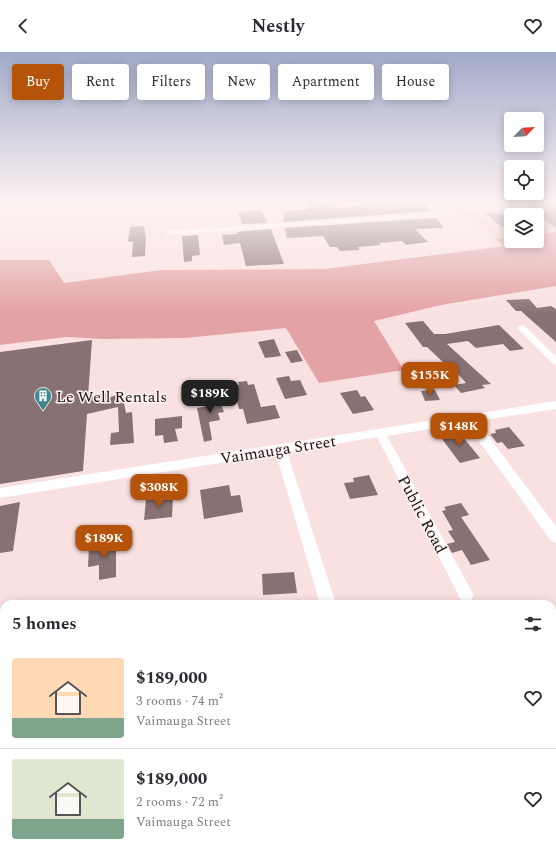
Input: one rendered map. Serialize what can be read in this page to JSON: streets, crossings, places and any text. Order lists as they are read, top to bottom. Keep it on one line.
{"streets":{"street":["Vaimauga Street","Public Road"]},"crossings":[["Vaimauga Street","Public Road"]],"places":{"building":["Le Well Rentals"]},"north":"top right","page":{"header":"Nestly","chip":["Buy","Rent","Filters","New","Apartment","House"],"price":["$155K","$189K","$148K","$308K","$189K"],"heading":"5 homes","list":[{"name":"$189,000","note":"3 rooms · 74 m² · Vaimauga Street"},{"name":"$189,000","note":"2 rooms · 72 m² · Vaimauga Street"}]}}
